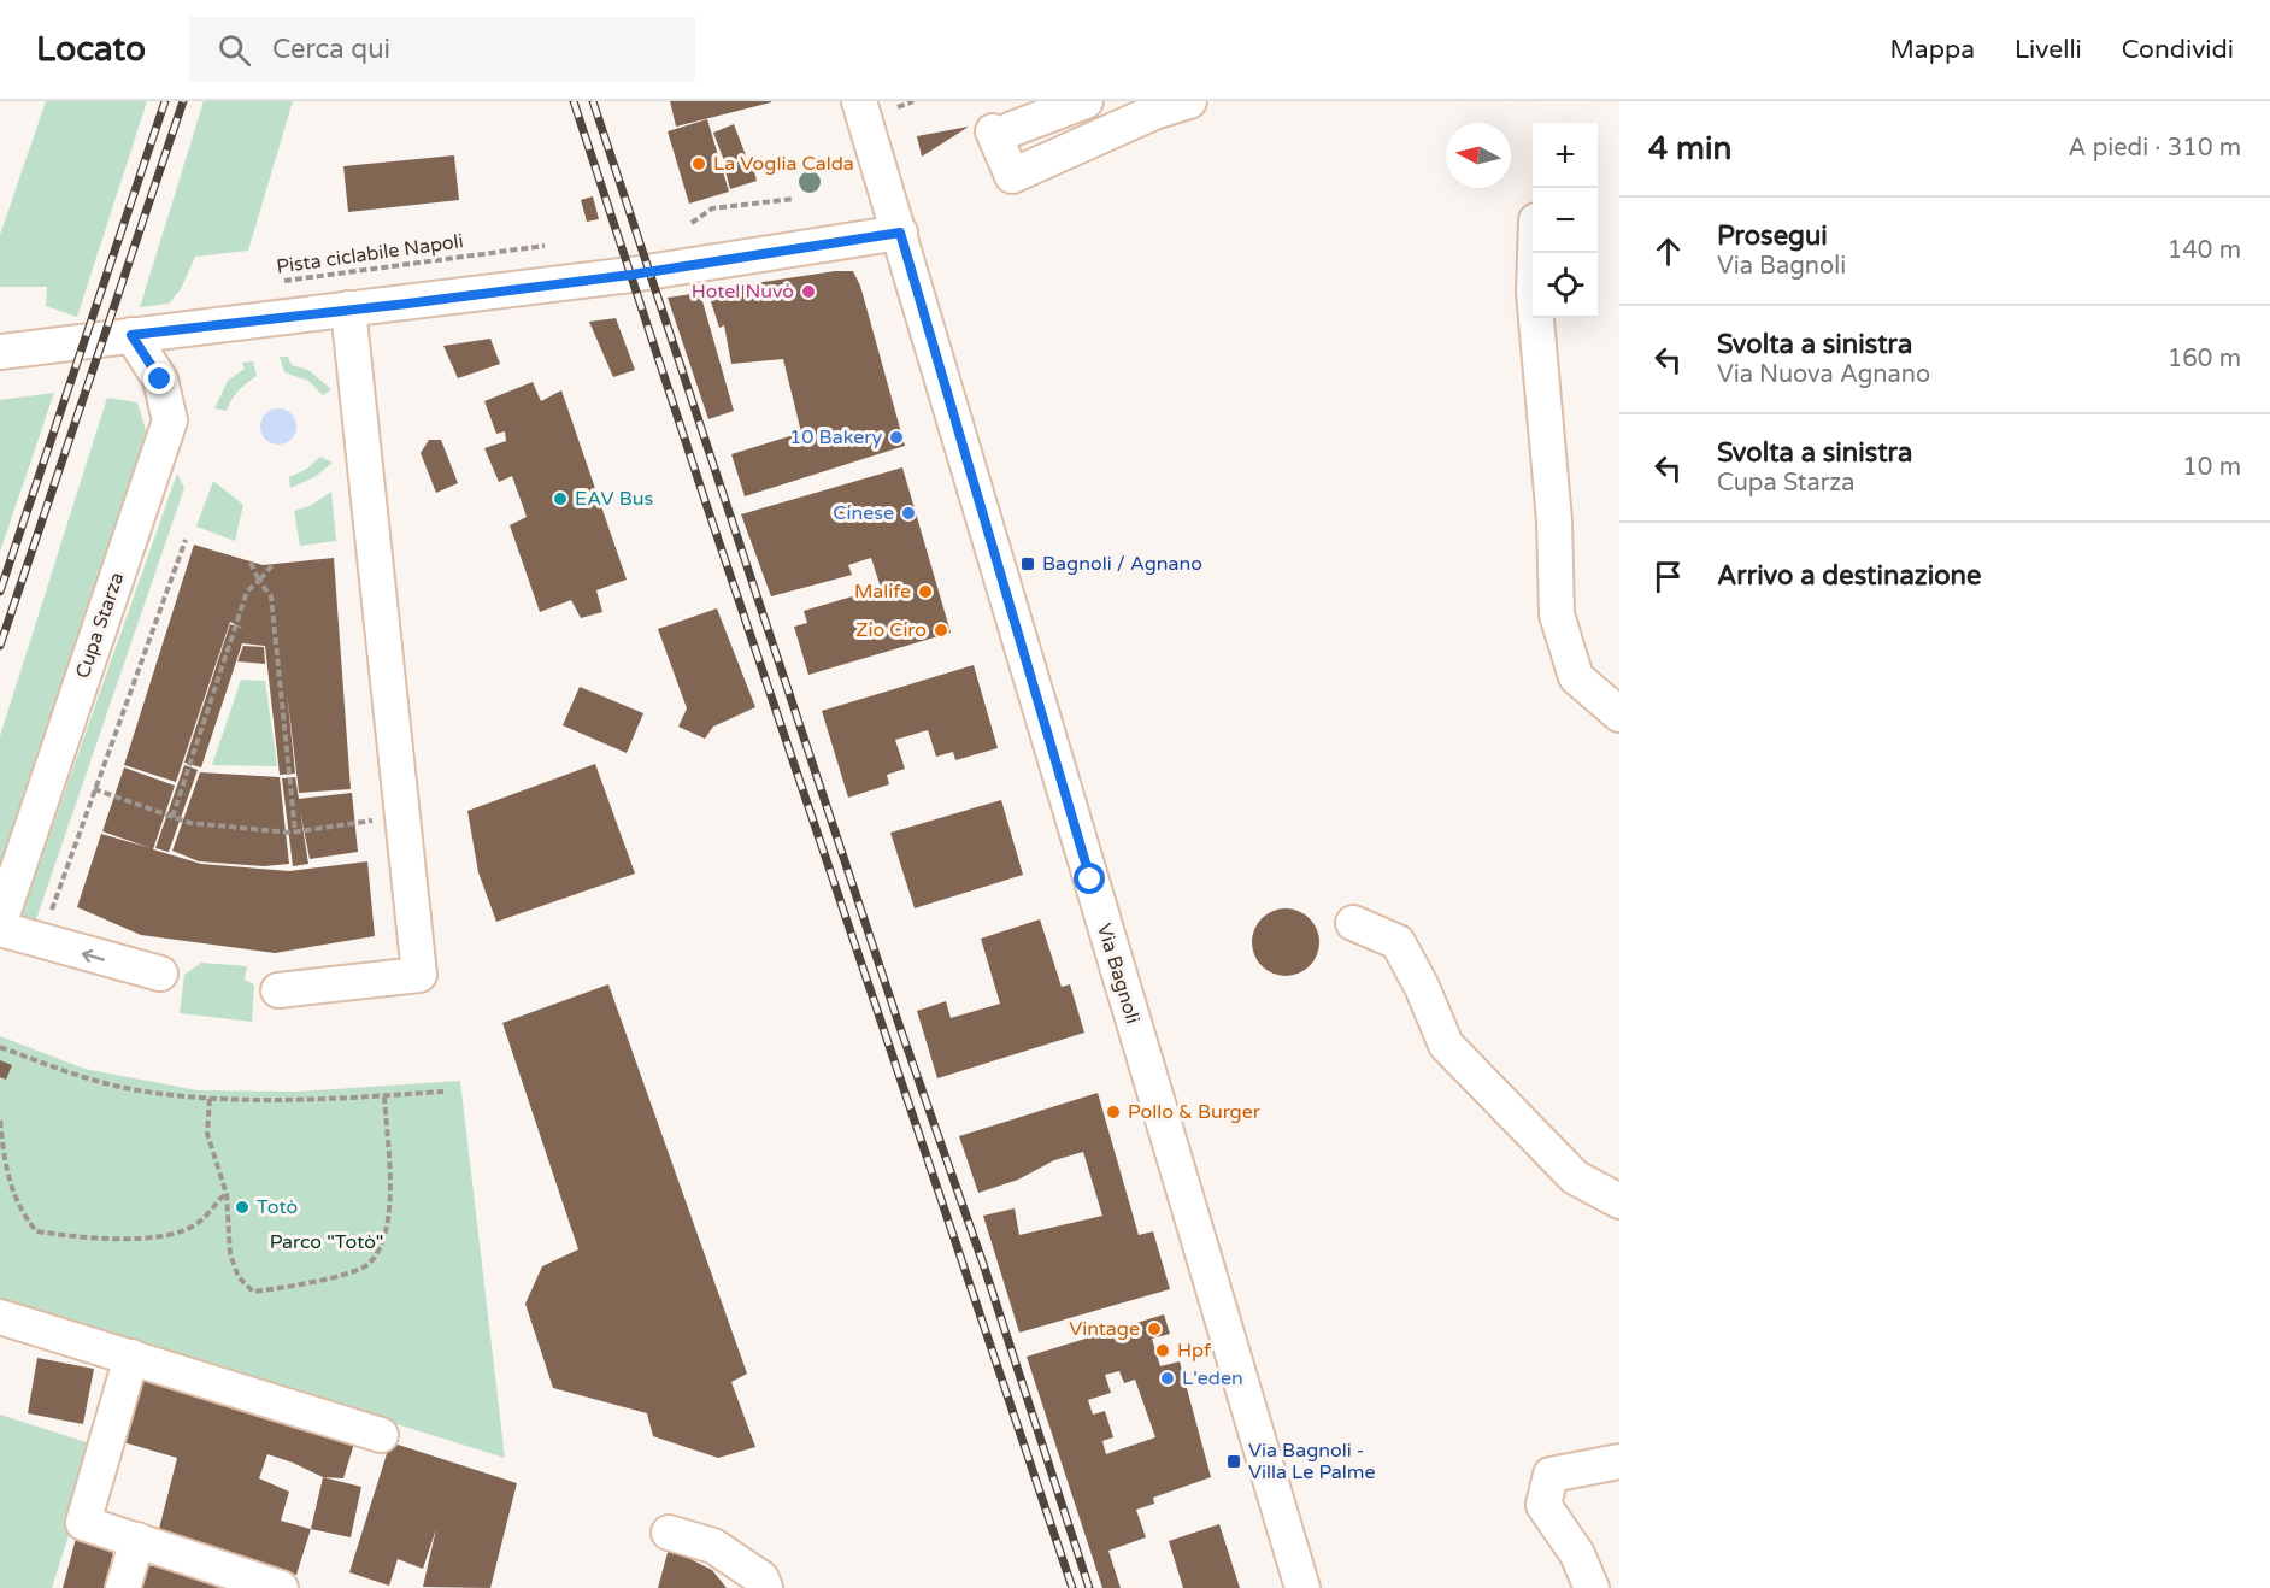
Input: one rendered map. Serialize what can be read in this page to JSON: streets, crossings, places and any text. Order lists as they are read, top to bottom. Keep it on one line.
{"streets":{"street":["Cupa Starza","Via Bagnoli"],"path":["Pista ciclabile Napoli"]},"parks":["Parco \"Totò\""],"places":{"other":["La Voglia Calda","Hotel Nuvò","10 Bakery","EAV Bus","Cinese","Malife","Zio Ciro","Pollo & Burger","Totò","Vintage","Hpf","L'eden"],"transit":["Bagnoli / Agnano","Via Bagnoli - Villa Le Palme"]},"north":"left","page":{"header":"Locato","search":"Cerca qui","nav":["Mappa","Livelli","Condividi"],"heading":["4 min","A piedi · 310 m"],"map_buttons":["+","−"],"list":[["Prosegui","Via Bagnoli","140 m"],["Svolta a sinistra","Via Nuova Agnano","160 m"],["Svolta a sinistra","Cupa Starza","10 m"],"Arrivo a destinazione"]}}
